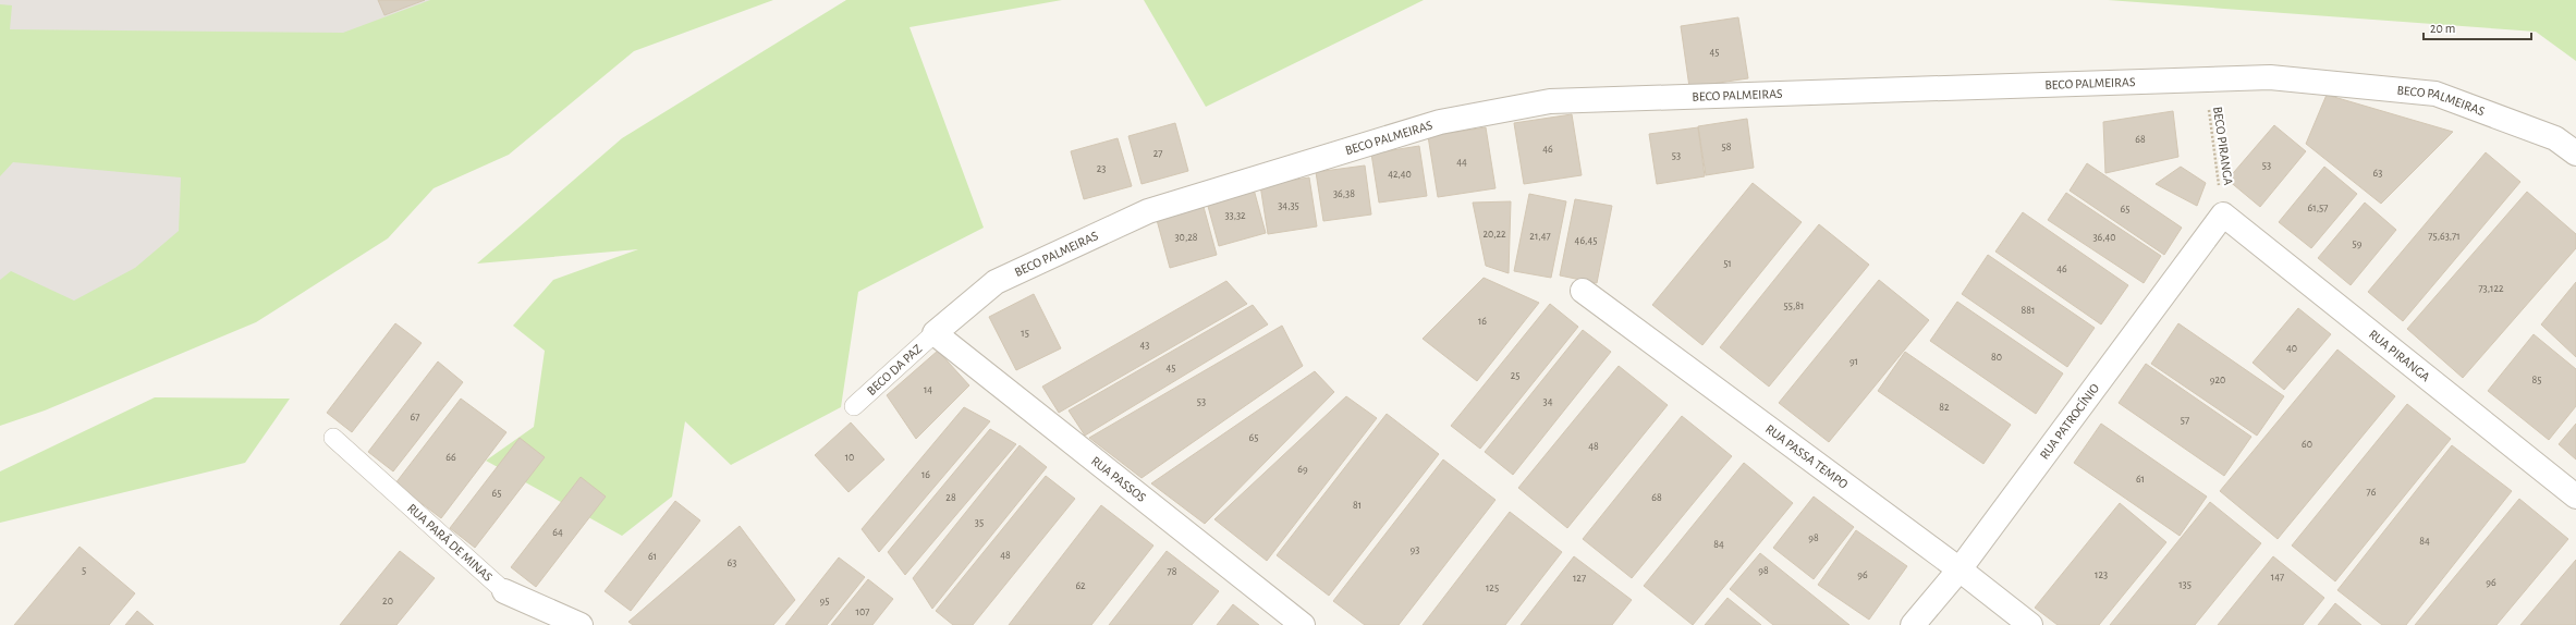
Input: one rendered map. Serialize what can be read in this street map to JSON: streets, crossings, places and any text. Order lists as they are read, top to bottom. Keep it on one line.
{"streets":{"street":["BECO PALMEIRAS","RUA PIRANGA","RUA PATROCÍNIO","RUA PASSA TEMPO","RUA PASSOS","RUA PARÁ DE MINAS"],"lane":["BECO DA PAZ"],"path":["BECO PIRANGA"]},"crossings":[["BECO PALMEIRAS","BECO PIRANGA"],["BECO PALMEIRAS","BECO DA PAZ"],["BECO PALMEIRAS","RUA PASSOS"],["BECO PIRANGA","RUA PIRANGA"],["BECO PIRANGA","RUA PATROCÍNIO"],["RUA PIRANGA","RUA PATROCÍNIO"],["BECO DA PAZ","RUA PASSOS"],["RUA PATROCÍNIO","RUA PASSA TEMPO"]],"house_numbers":["45","68","58","46","27","53","44","53","23","63","42,40","36,38","34,35","61,57","65","33,32","20,22","21,47","75,63,71","30,28","36,40","46,45","59","51","46","73,122","55,81","881","16","15","43","40","80","91","45","25","920","85","14","53","34","82","67","57","65","60","48","66","10","69","16","61","76","65","28","68","81","35","64","98","84","84","93","48","61","63","5","98","78","96","123","147","127","96","135","62","125","20","95","107"],"scale_bar":"20 m"}
